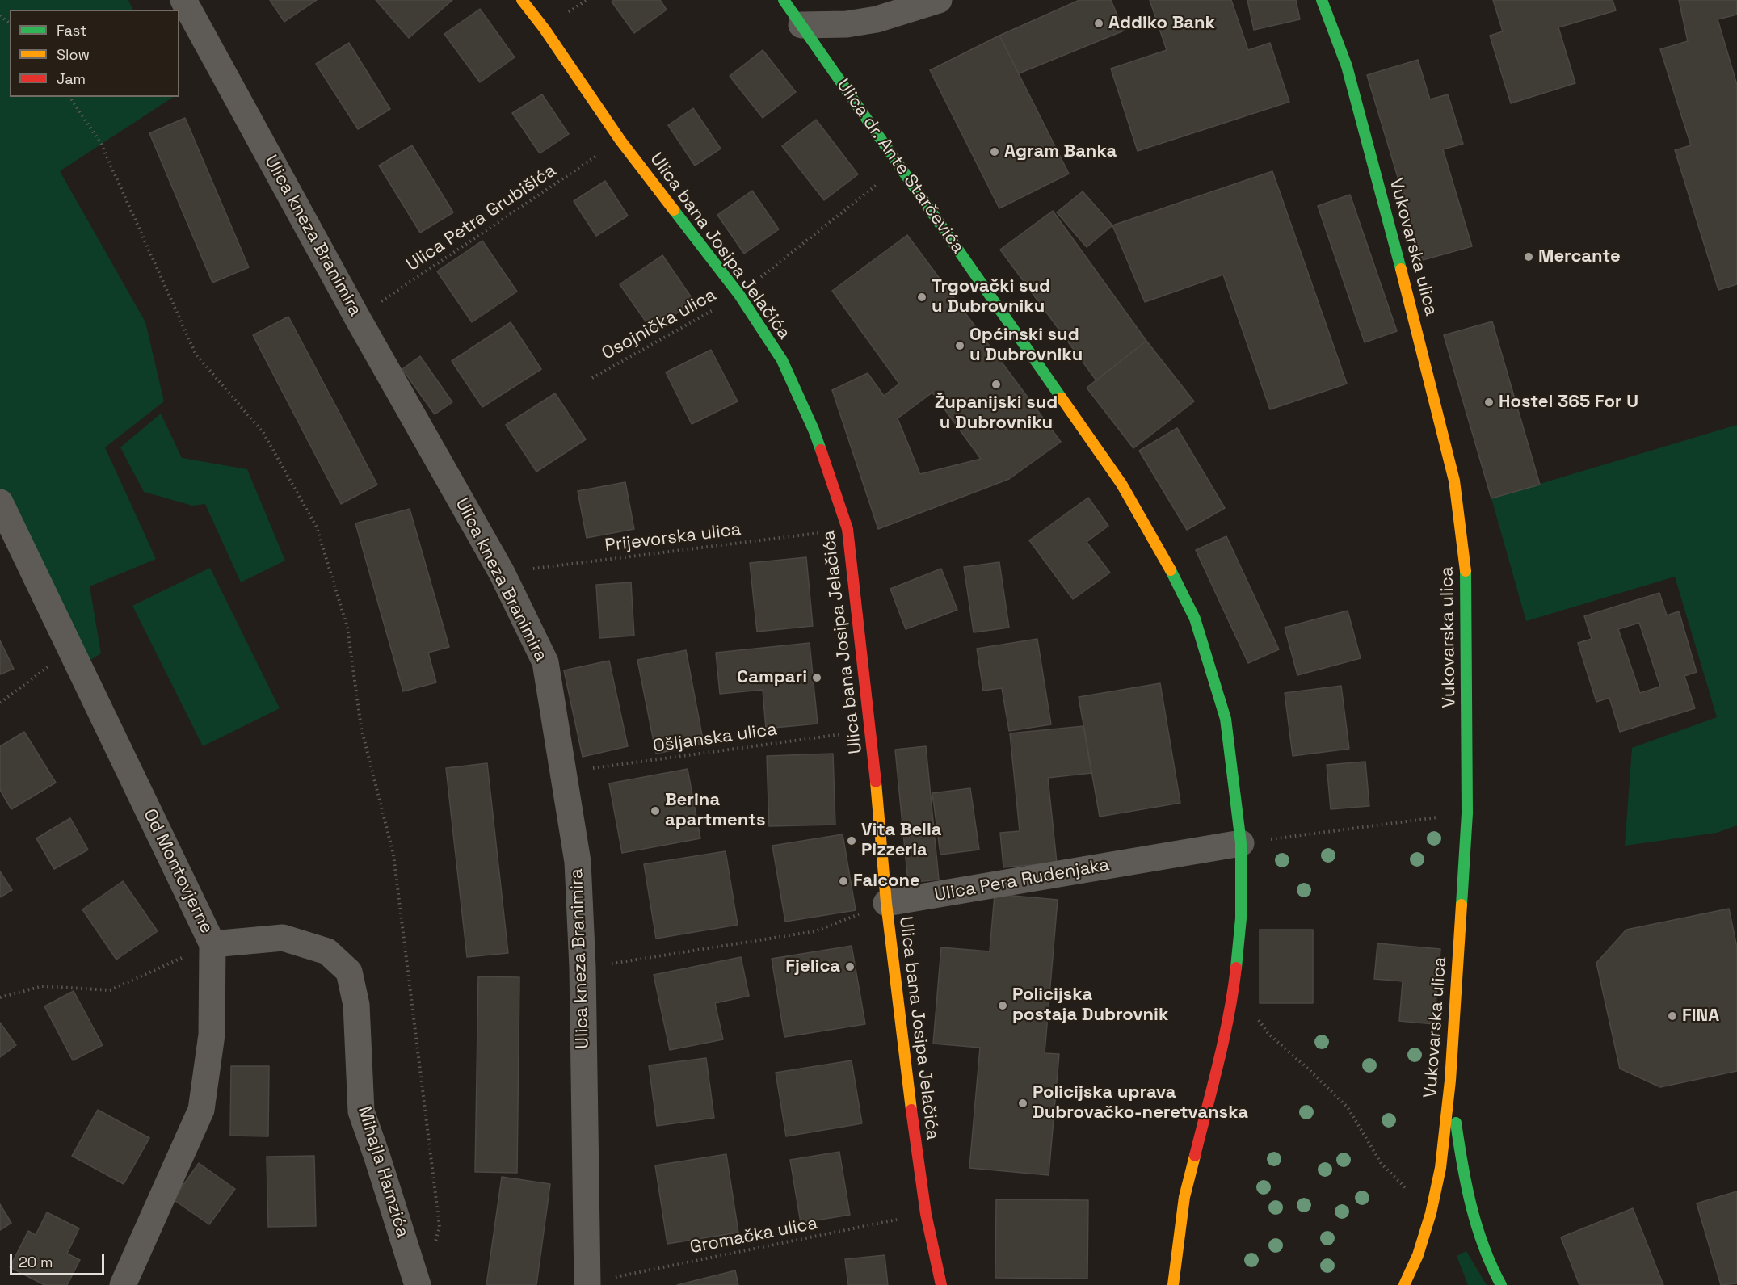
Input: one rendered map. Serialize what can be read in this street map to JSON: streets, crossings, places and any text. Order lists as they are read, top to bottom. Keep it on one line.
{"streets":{"main road":["Ulica dr. Ante Starčevića","Ulica bana Josipa Jelačića","Vukovarska ulica"],"street":["Ulica kneza Branimira","Od Montovjerne","Ulica Pera Rudenjaka","Mihajla Hamzića"],"path":["Ulica Petra Grubišića","Osojnička ulica","Prijevorska ulica","Ošljanska ulica","Gromačka ulica"]},"crossings":[["Ulica dr. Ante Starčevića","Osojnička ulica"],["Ulica dr. Ante Starčevića","Ulica Pera Rudenjaka"],["Ulica Petra Grubišića","Ulica kneza Branimira"],["Ulica Petra Grubišića","Ulica bana Josipa Jelačića"],["Ulica kneza Branimira","Prijevorska ulica"],["Ulica kneza Branimira","Ošljanska ulica"],["Ulica kneza Branimira","Gromačka ulica"],["Ulica bana Josipa Jelačića","Osojnička ulica"],["Ulica bana Josipa Jelačića","Prijevorska ulica"],["Ulica bana Josipa Jelačića","Ošljanska ulica"],["Ulica bana Josipa Jelačića","Ulica Pera Rudenjaka"],["Ulica bana Josipa Jelačića","Gromačka ulica"],["Od Montovjerne","Mihajla Hamzića"]],"places":["Addiko Bank","Agram Banka","Mercante","Trgovački sud u Dubrovniku","Općinski sud u Dubrovniku","Županijski sud u Dubrovniku","Hostel 365 For U","Campari","Berina apartments","Vita Bella Pizzeria","Falcone","Fjelica","Policijska postaja Dubrovnik","FINA","Policijska uprava Dubrovačko-neretvanska"],"legend":["Fast","Slow","Jam"],"scale_bar":"20 m"}
